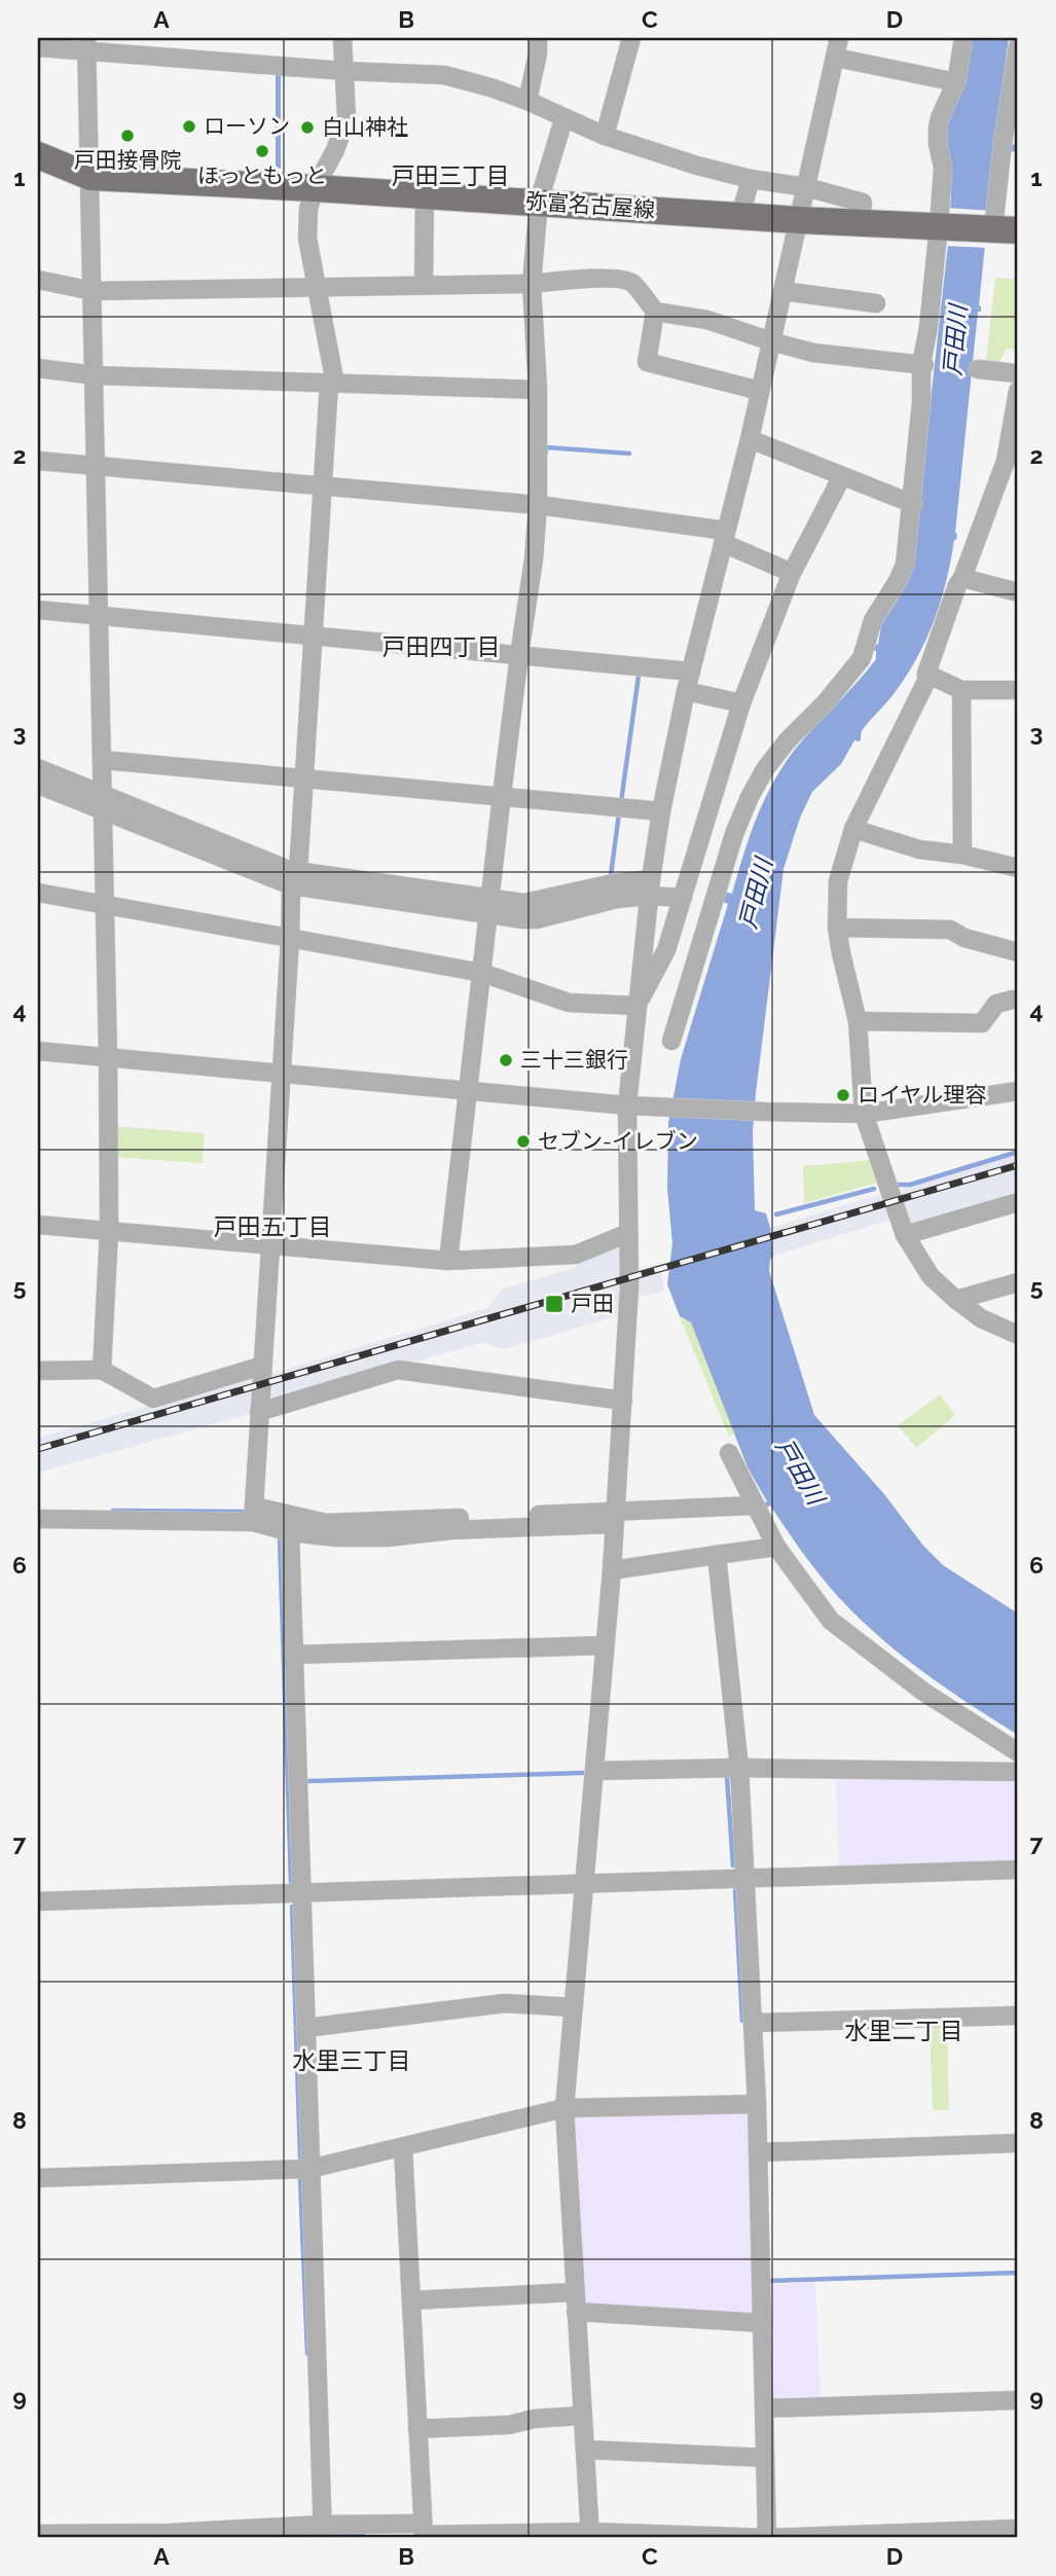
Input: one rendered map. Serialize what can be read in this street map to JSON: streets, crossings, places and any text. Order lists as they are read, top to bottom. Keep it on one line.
{"streets":{"main road":["弥富名古屋線"]},"districts":["戸田三丁目","戸田四丁目","戸田五丁目","水里二丁目","水里三丁目"],"water":["戸田川"],"places":{"other":["ローソン","白山神社","戸田接骨院","ほっともっと","三十三銀行","ロイヤル理容","セブン-イレブン"],"transit":["戸田"]},"grid":{"columns":["A","B","C","D"],"rows":["1","2","3","4","5","6","7","8","9"]}}
